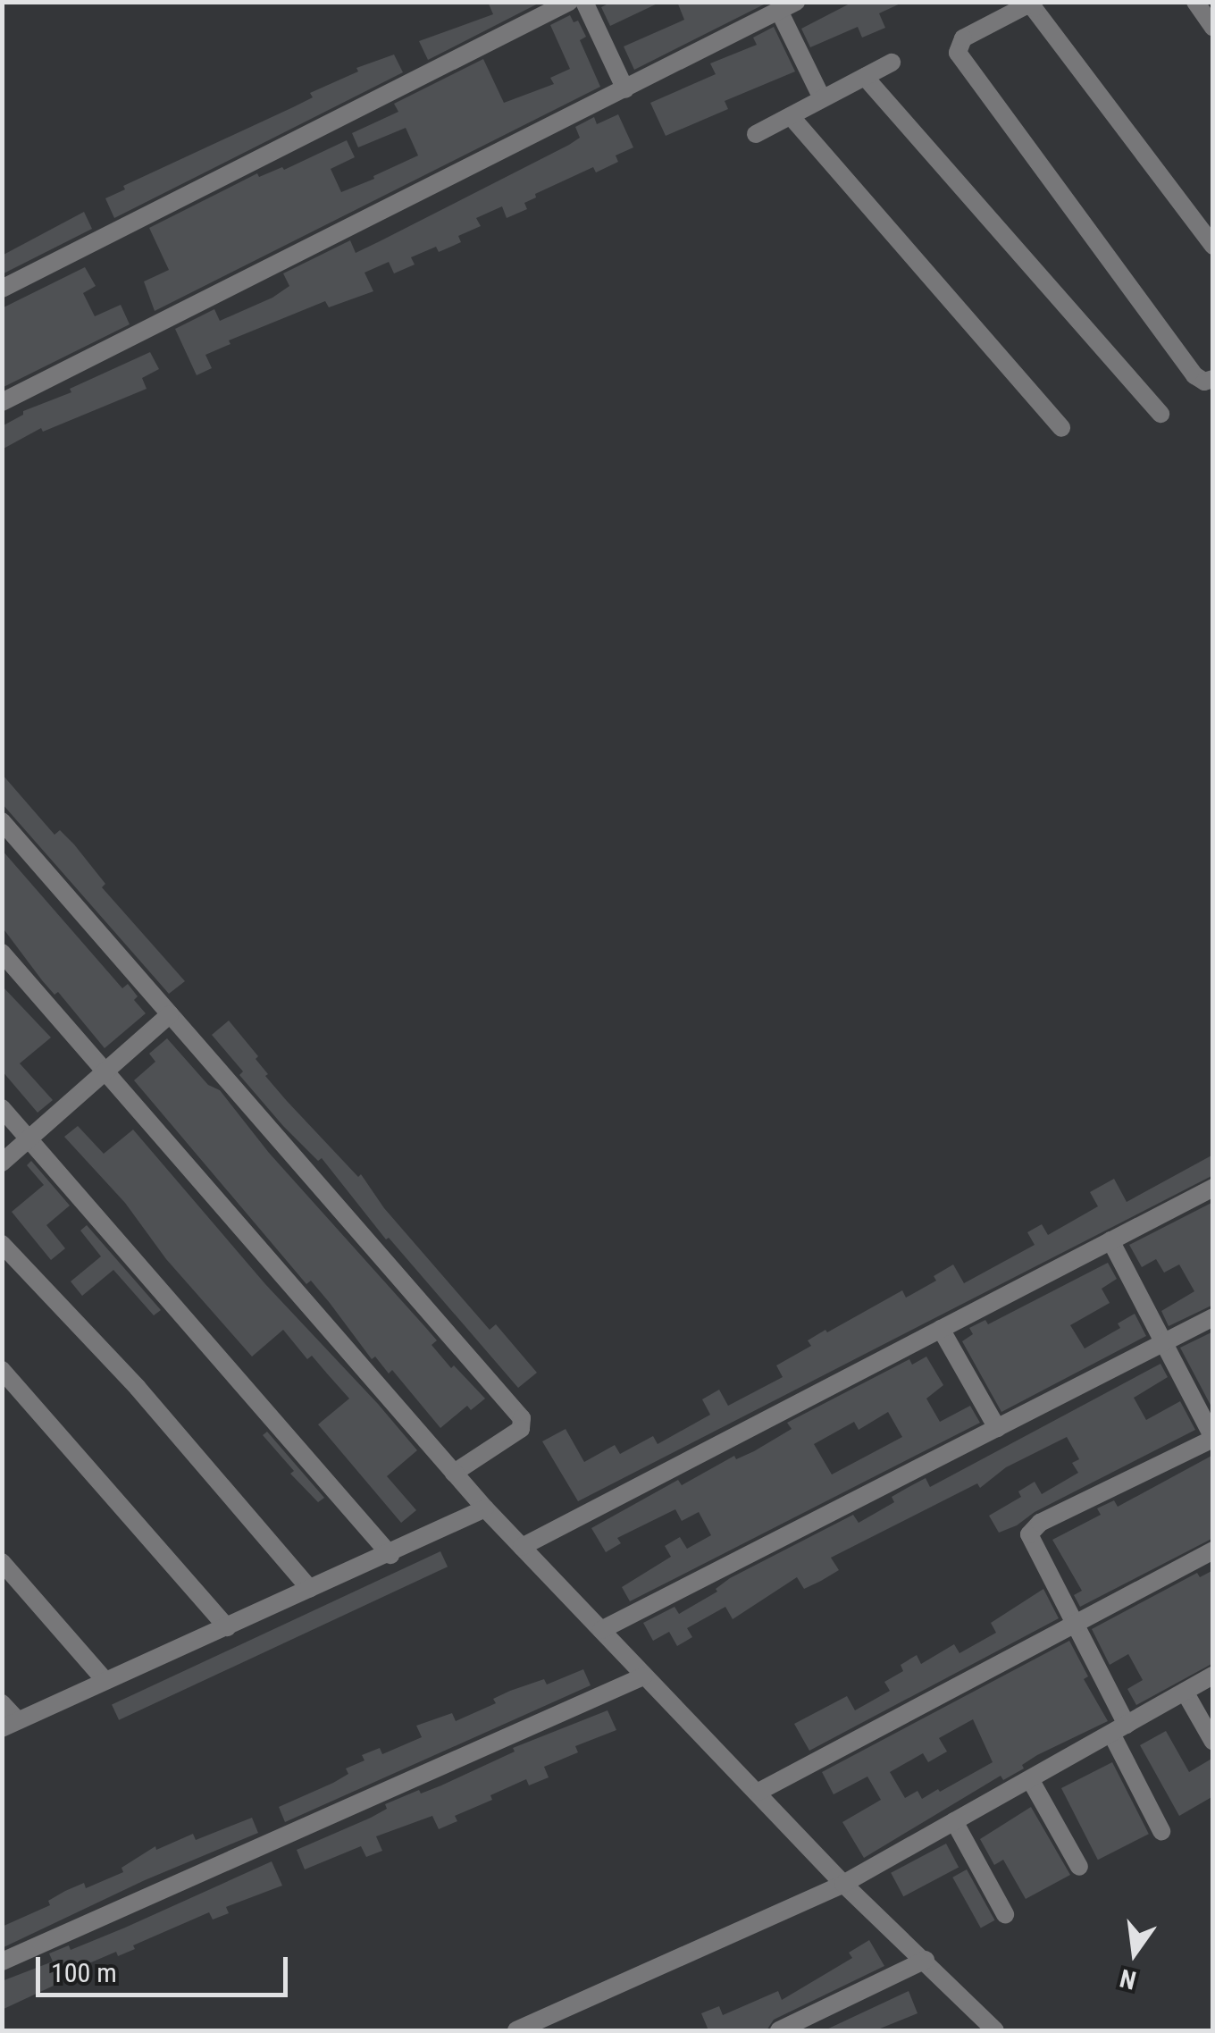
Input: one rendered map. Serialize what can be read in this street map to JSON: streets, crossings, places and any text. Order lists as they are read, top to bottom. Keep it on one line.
{"scale_bar":"100 m","north":"bottom"}
